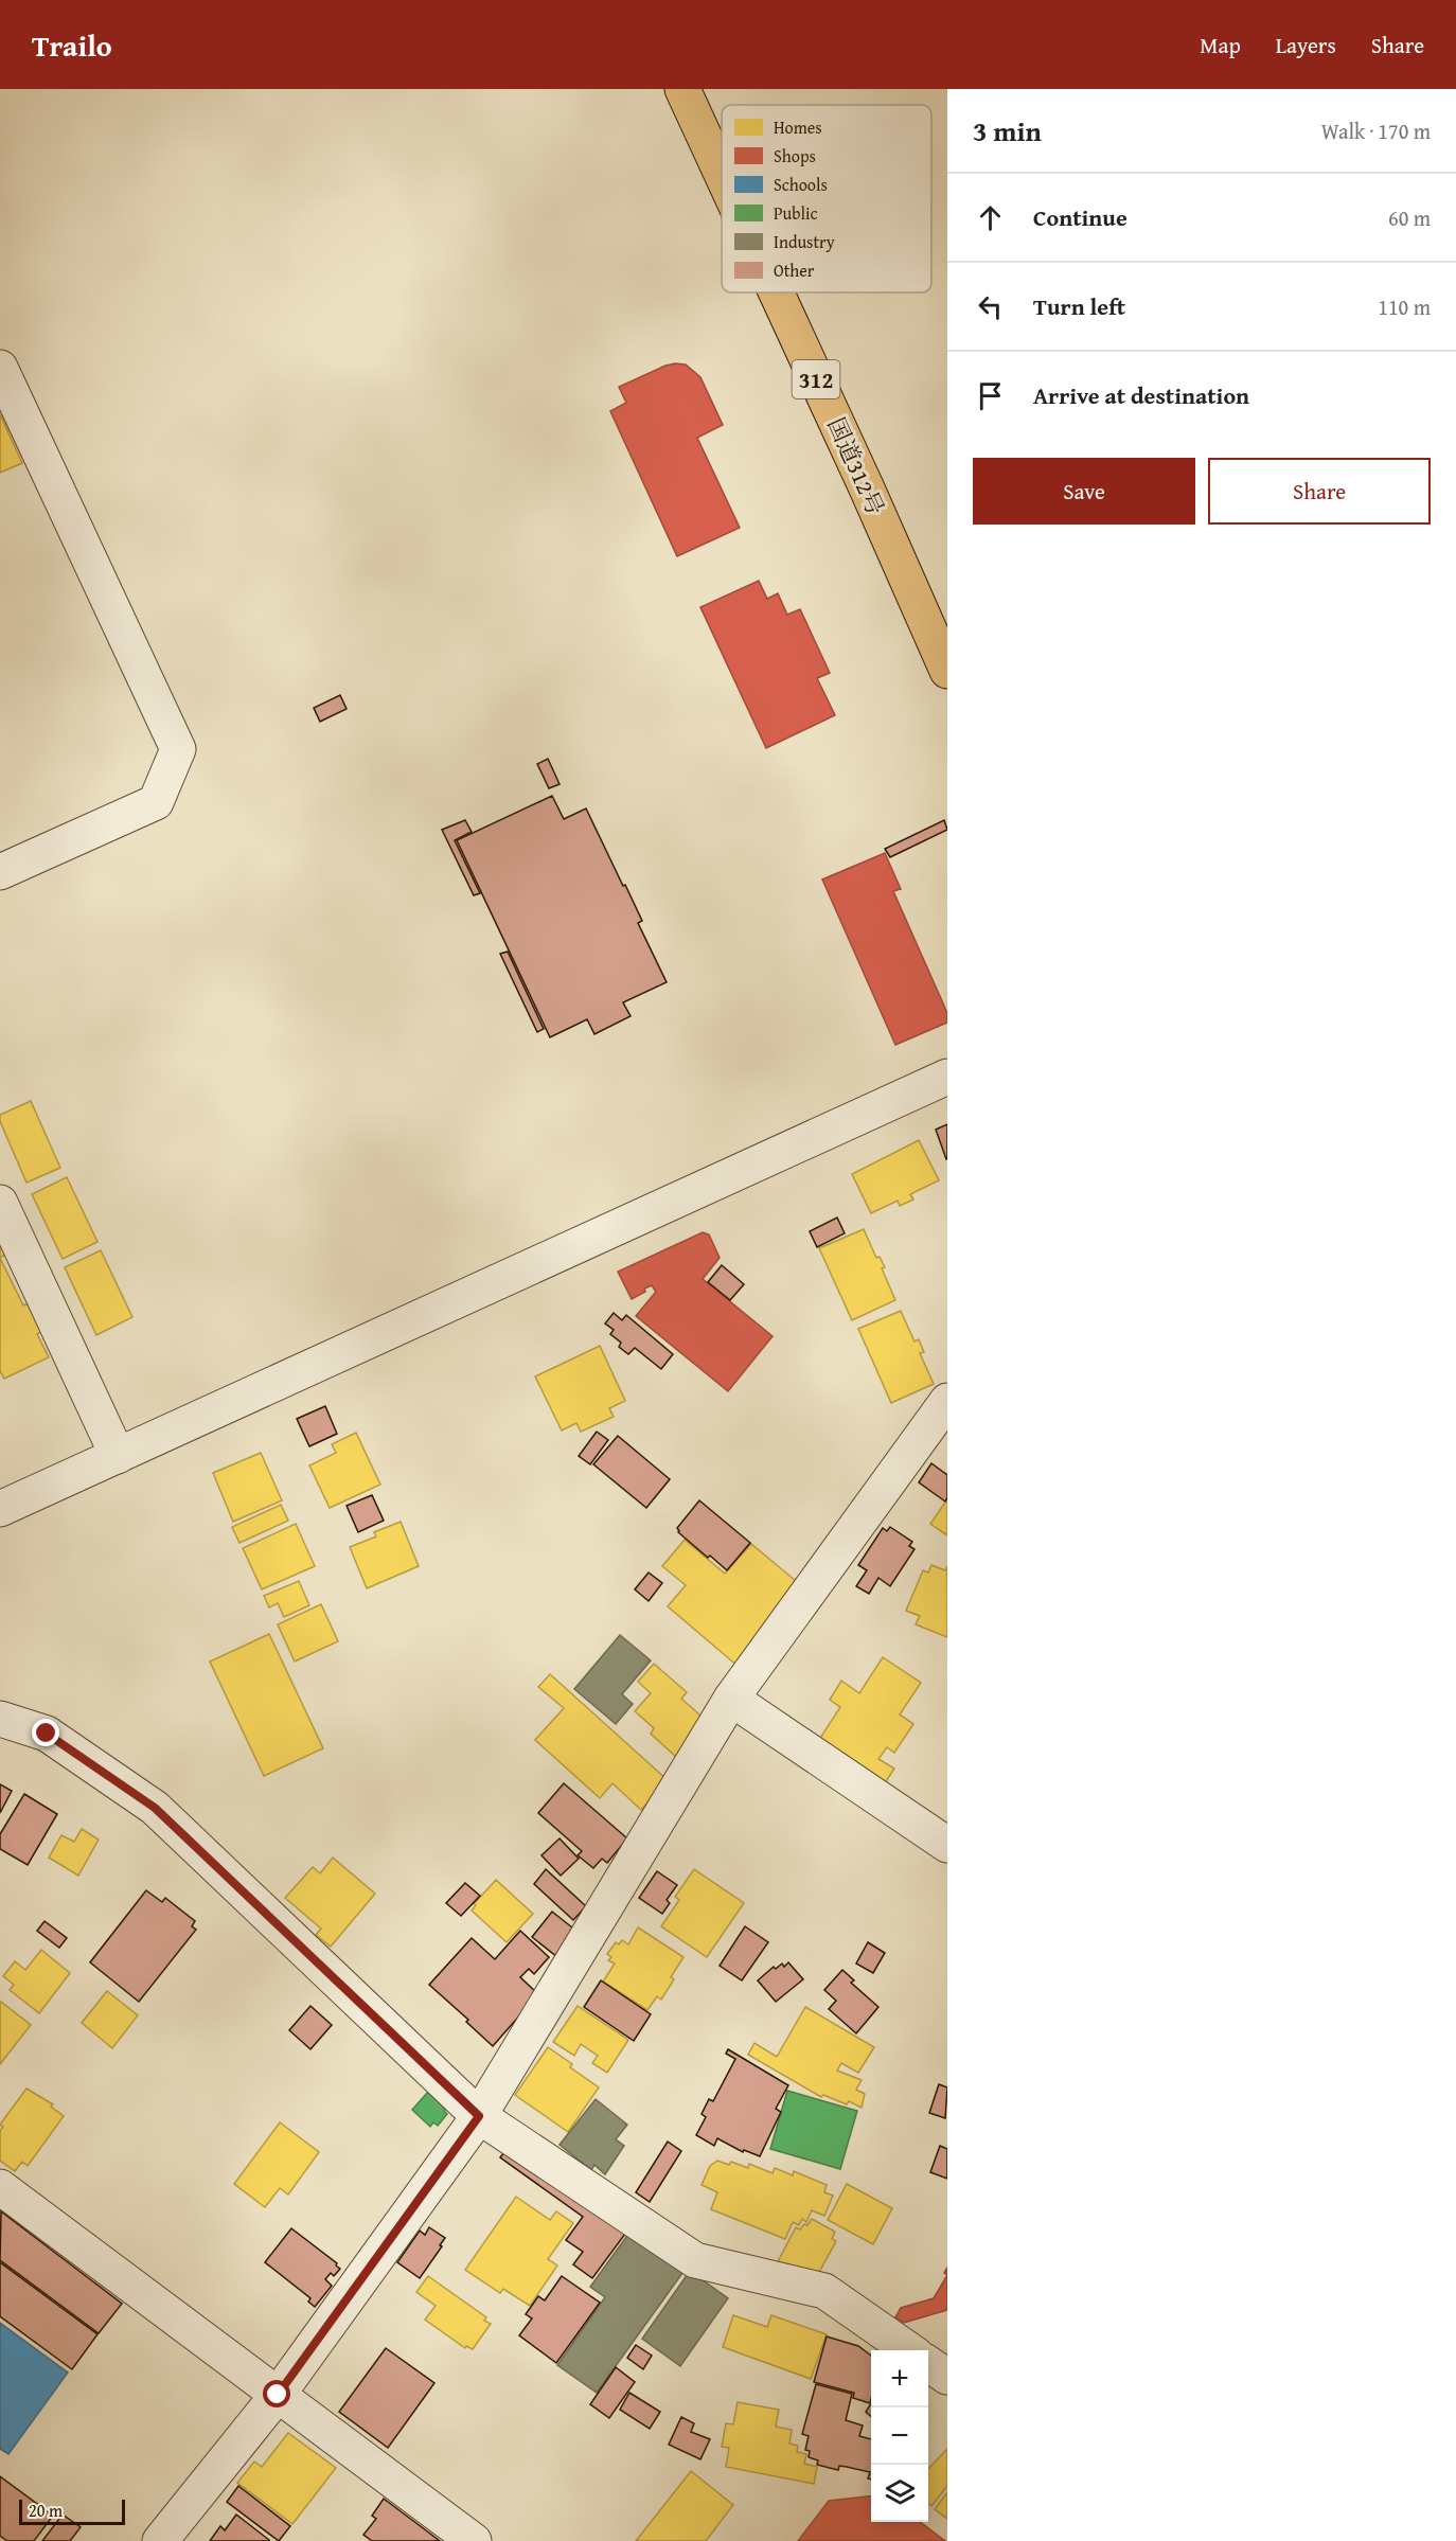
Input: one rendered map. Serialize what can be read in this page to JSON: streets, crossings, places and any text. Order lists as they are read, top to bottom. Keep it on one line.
{"streets":{"highway":["312","国道312号"]},"legend":["Homes","Shops","Schools","Public","Industry","Other"],"scale_bar":"20 m","page":{"header":"Trailo","nav":["Map","Layers","Share"],"heading":["3 min","Walk · 170 m"],"list":[["Continue","60 m"],["Turn left","110 m"],"Arrive at destination"],"buttons":["Save","Share"],"map_buttons":["+","−"],"scale":"20 m"}}
